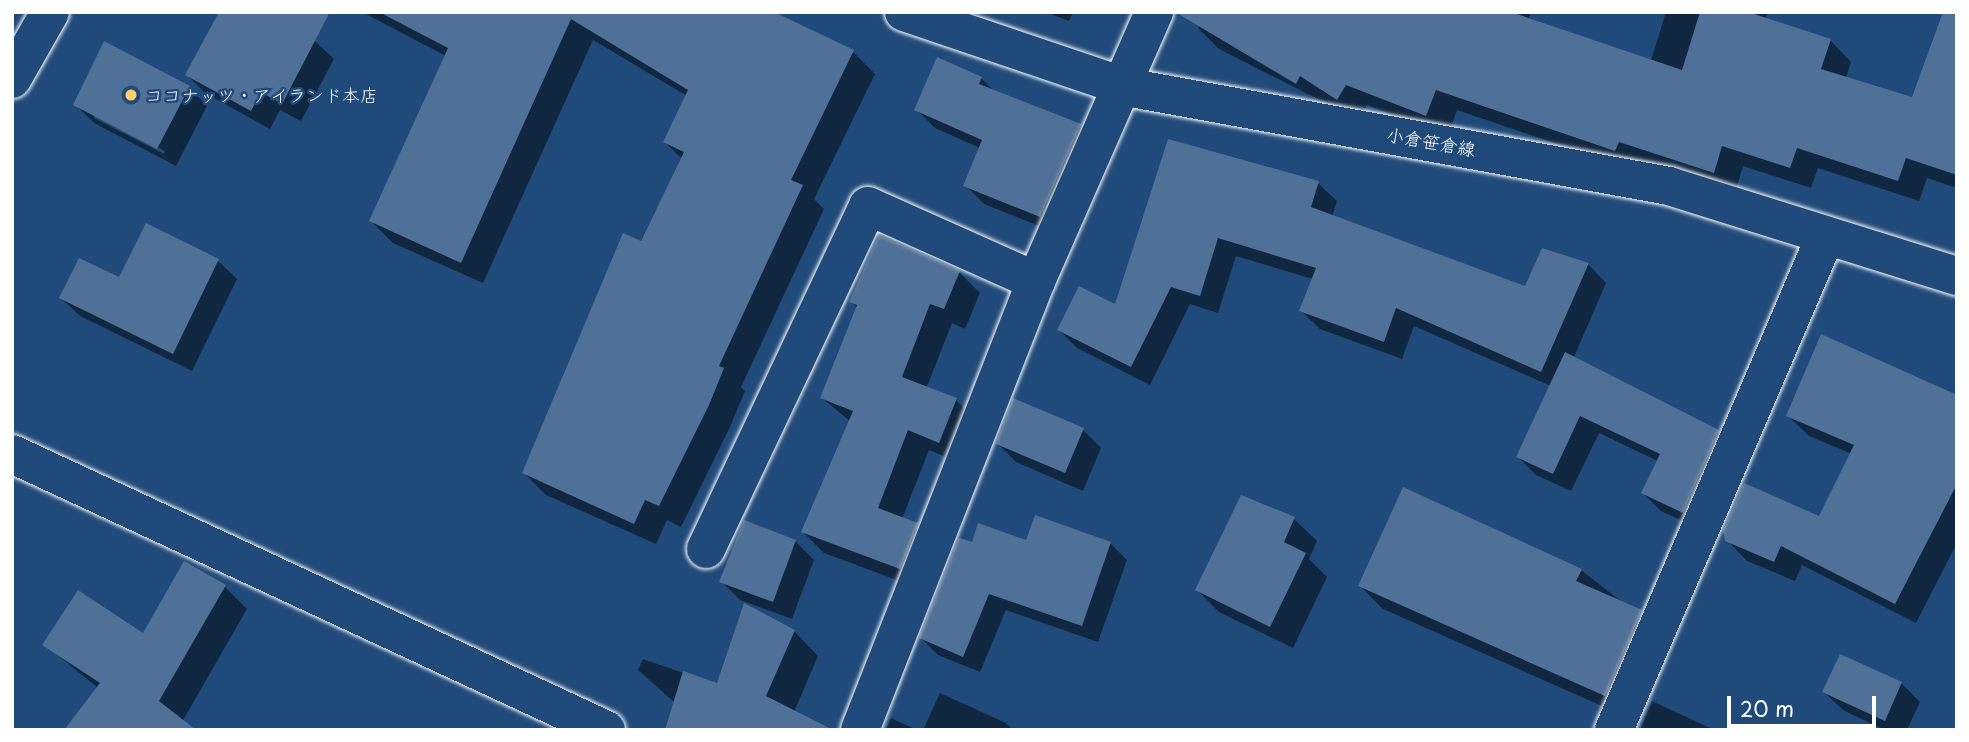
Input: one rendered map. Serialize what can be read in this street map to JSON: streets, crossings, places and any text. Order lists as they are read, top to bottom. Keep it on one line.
{"streets":{"main road":["小倉笹倉線"]},"places":["ココナッツ・アイランド本店"],"scale_bar":"20 m"}
